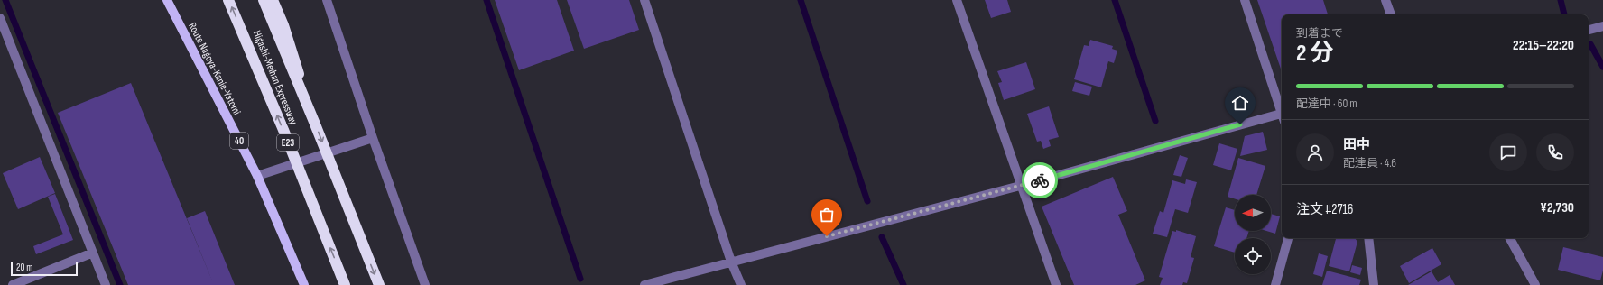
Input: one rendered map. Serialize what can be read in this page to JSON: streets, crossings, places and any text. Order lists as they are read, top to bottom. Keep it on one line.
{"streets":{"highway":["Higashi-Meihan Expressway","E23"],"main road":["Route Nagoya-Kanie-Yatomi","40"]},"scale_bar":"20 m","north":"left","page":{"heading":["2 分","到着まで","22:15–22:20"],"panel":["田中","配達員 · 4.6","注文 #2716","¥2,730"],"bar":"配達中 · 60 m","scale":"20 m"}}
